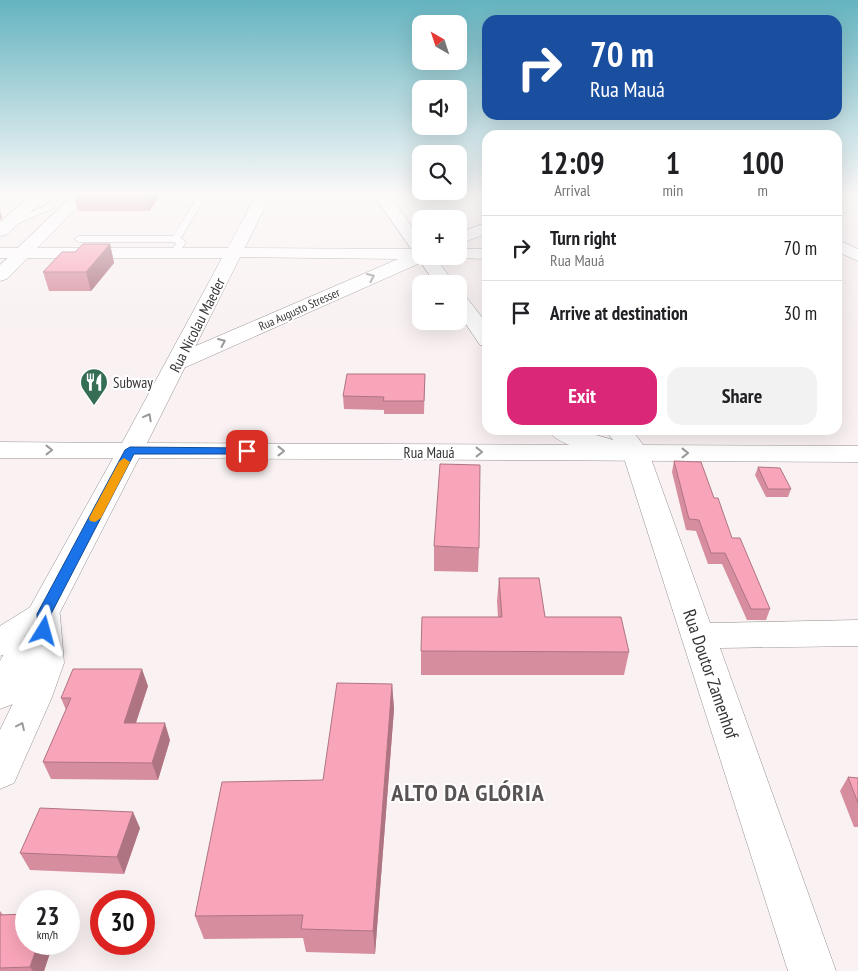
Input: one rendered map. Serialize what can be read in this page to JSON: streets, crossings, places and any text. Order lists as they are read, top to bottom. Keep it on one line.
{"streets":{"main road":["Rua Augusto Stresser","Rua Nicolau Maeder","Rua Mauá","Rua Doutor Zamenhof"]},"crossings":[["Rua Augusto Stresser","Rua Nicolau Maeder"],["Rua Nicolau Maeder","Rua Mauá"],["Rua Mauá","Rua Doutor Zamenhof"]],"districts":["ALTO DA GLÓRIA"],"places":{"restaurant":["Subway"]},"north":"top left","page":{"map_buttons":["+","−"],"turn":["70 m","Rua Mauá"],"eta":["12:09","Arrival","1","min","100","m"],"list":[{"name":"Turn right","note":"Rua Mauá","value":"70 m"},{"name":"Arrive at destination","value":"30 m"}],"buttons":["Exit","Share"],"speed":"23 km/h","limit":"30"}}
